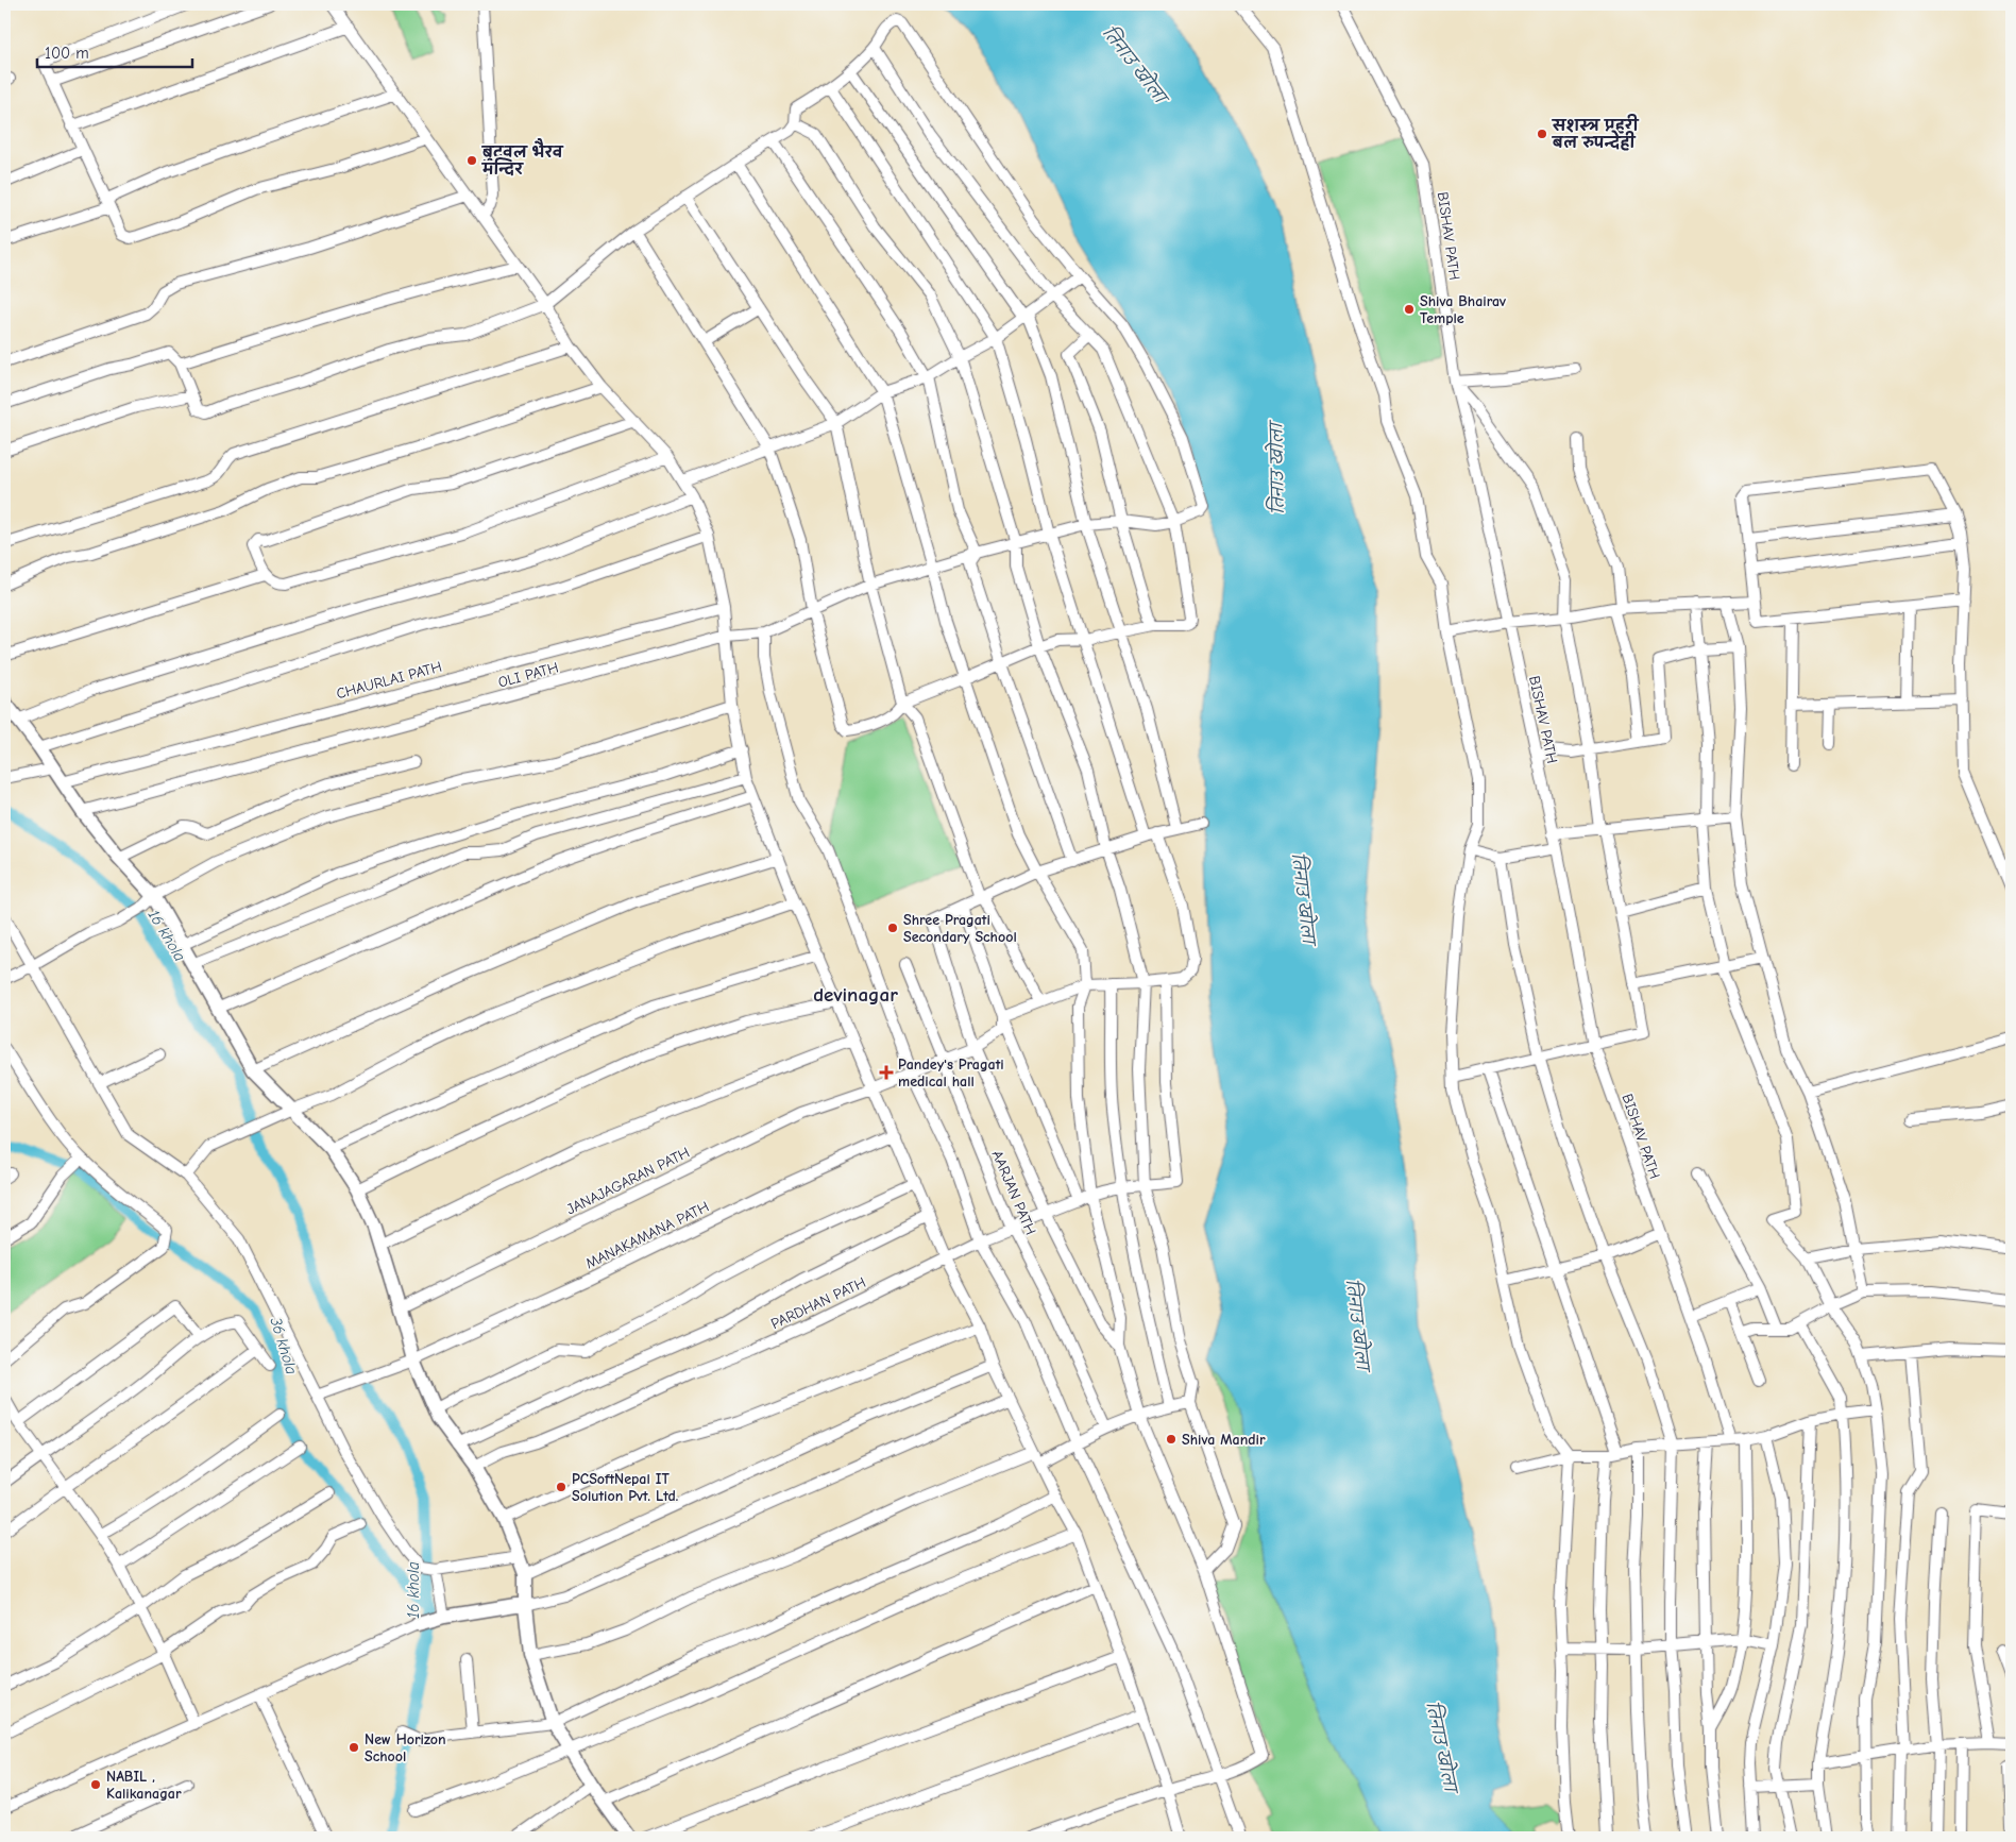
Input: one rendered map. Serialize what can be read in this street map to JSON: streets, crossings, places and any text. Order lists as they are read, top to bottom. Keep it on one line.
{"streets":{"street":["BISHAV PATH","OLI PATH","CHAURLAI PATH","JANAJAGARAN PATH","AARJAN PATH","MANAKAMANA PATH","PARDHAN PATH"]},"crossings":[["JANAJAGARAN PATH","AARJAN PATH"],["AARJAN PATH","PARDHAN PATH"]],"districts":["devinagar"],"water":["तिनाउ खोला","16 khola","36 khola"],"places":{"other":["सशस्त्र प्रहरी बल रुपन्देही","बुटवल भैरव मन्दिर","Shiva Bhairav Temple","Shree Pragati Secondary School","Shiva Mandir","PCSoftNepal IT Solution Pvt. Ltd.","New Horizon School","NABIL , Kalikanagar"],"health":["Pandey's Pragati medical hall"]},"scale_bar":"100 m"}
